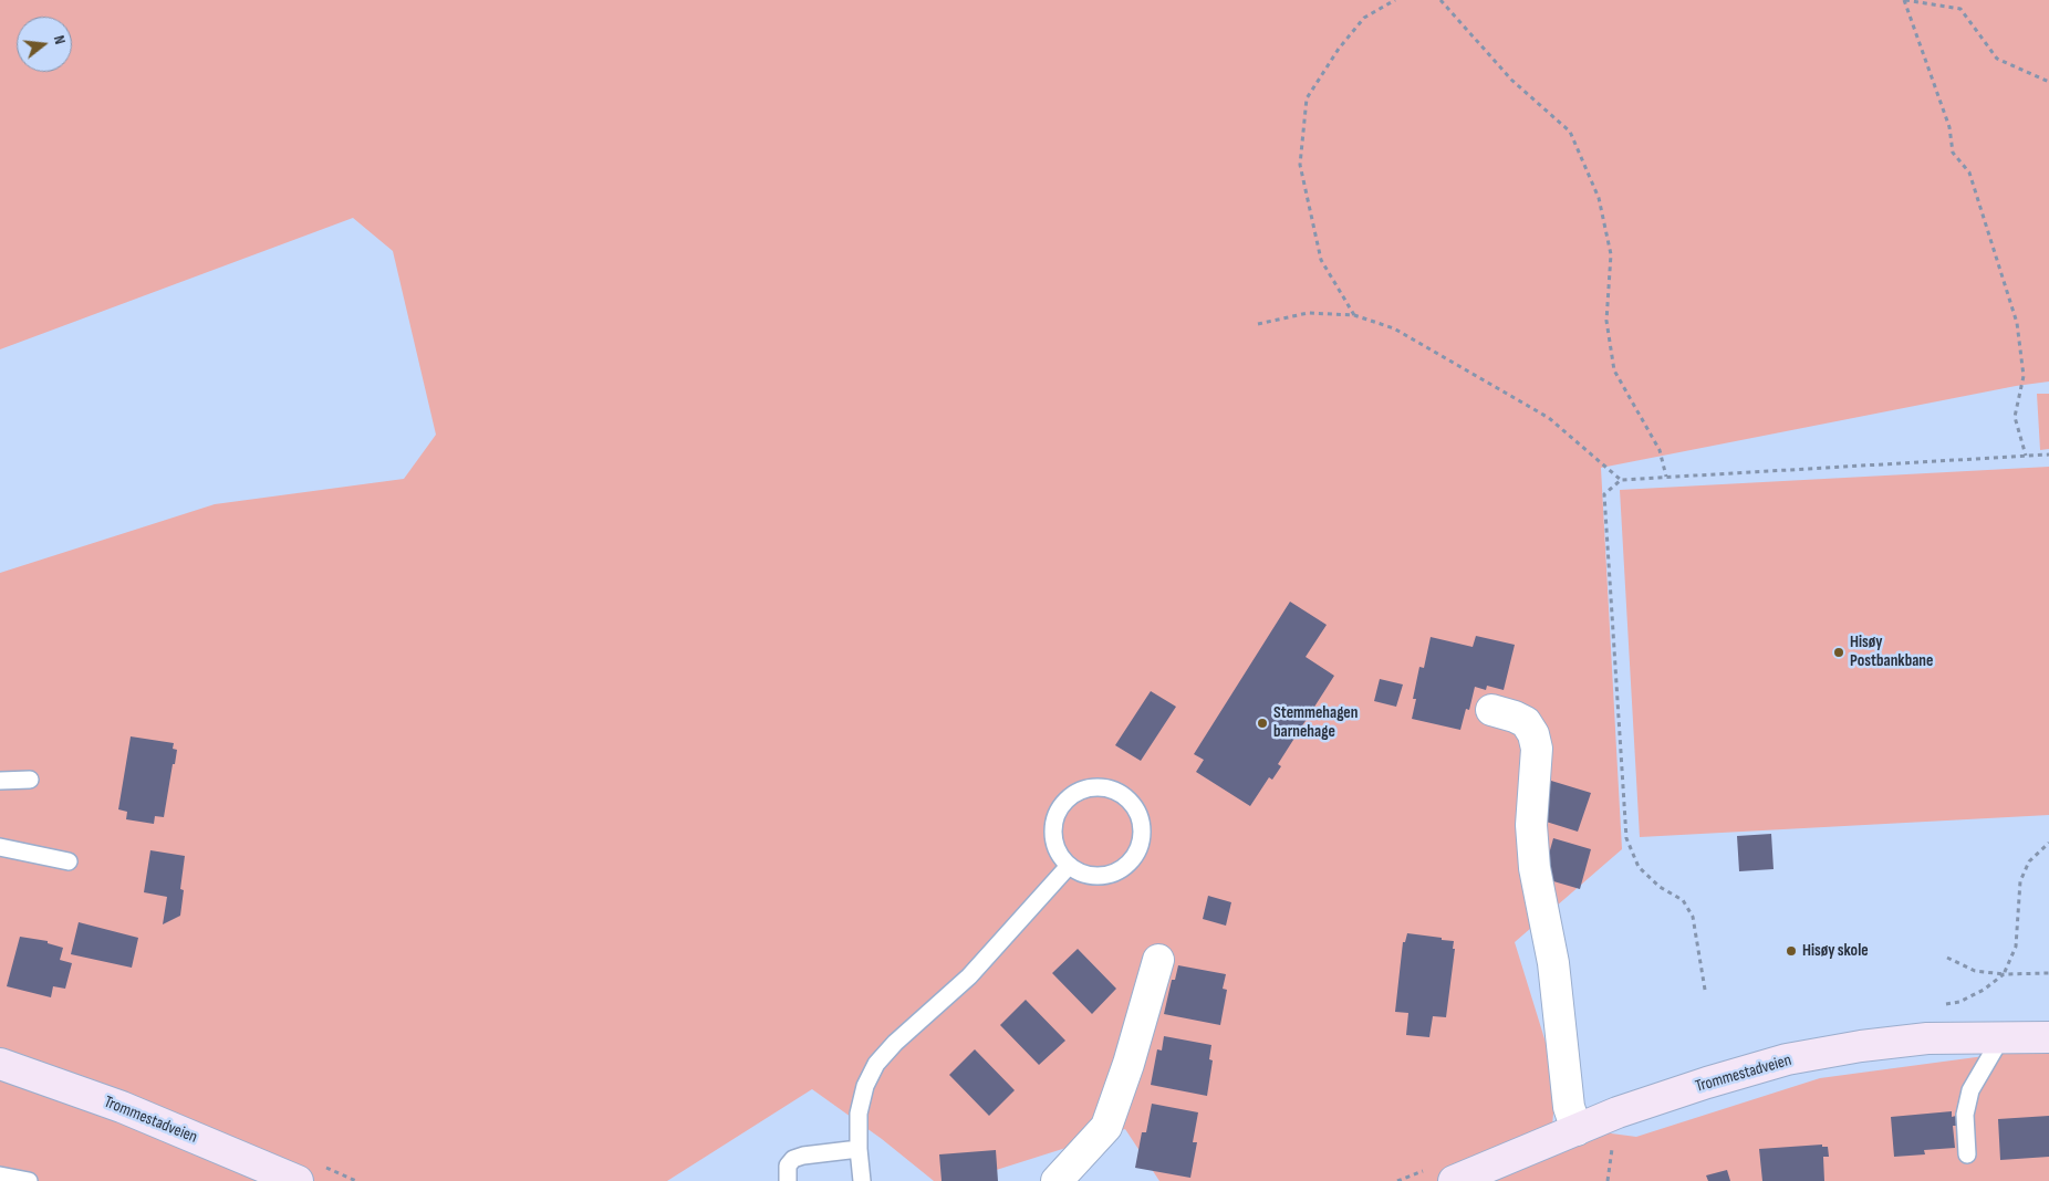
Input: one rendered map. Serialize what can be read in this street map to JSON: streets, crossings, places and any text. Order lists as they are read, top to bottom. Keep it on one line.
{"streets":{"main road":["Trommestadveien"]},"places":["Hisøy Postbankbane","Stemmehagen barnehage","Hisøy skole"],"north":"right"}
